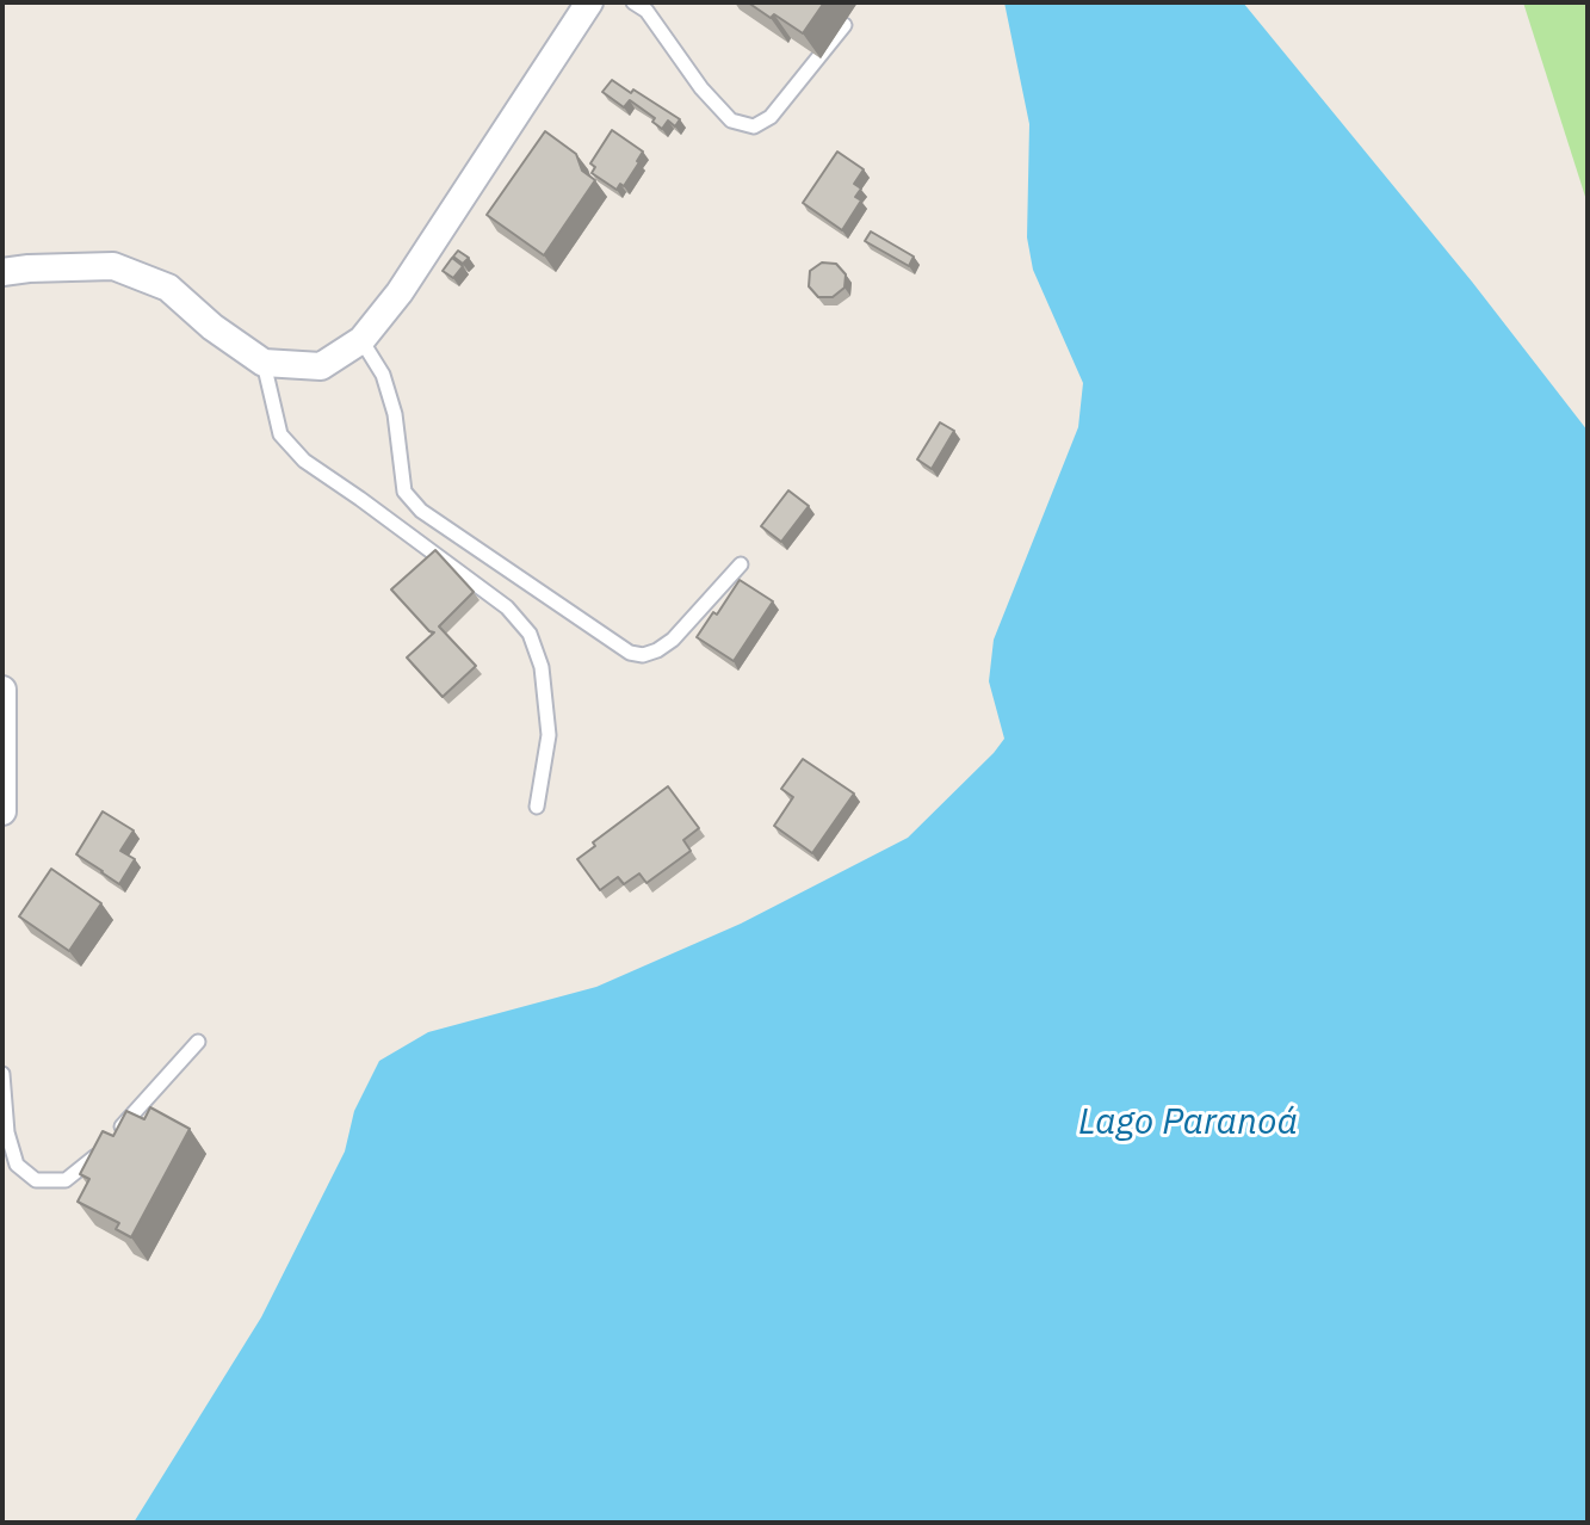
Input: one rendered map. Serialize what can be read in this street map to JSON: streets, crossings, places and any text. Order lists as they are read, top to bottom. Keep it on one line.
{"water":["Lago Paranoá"]}
